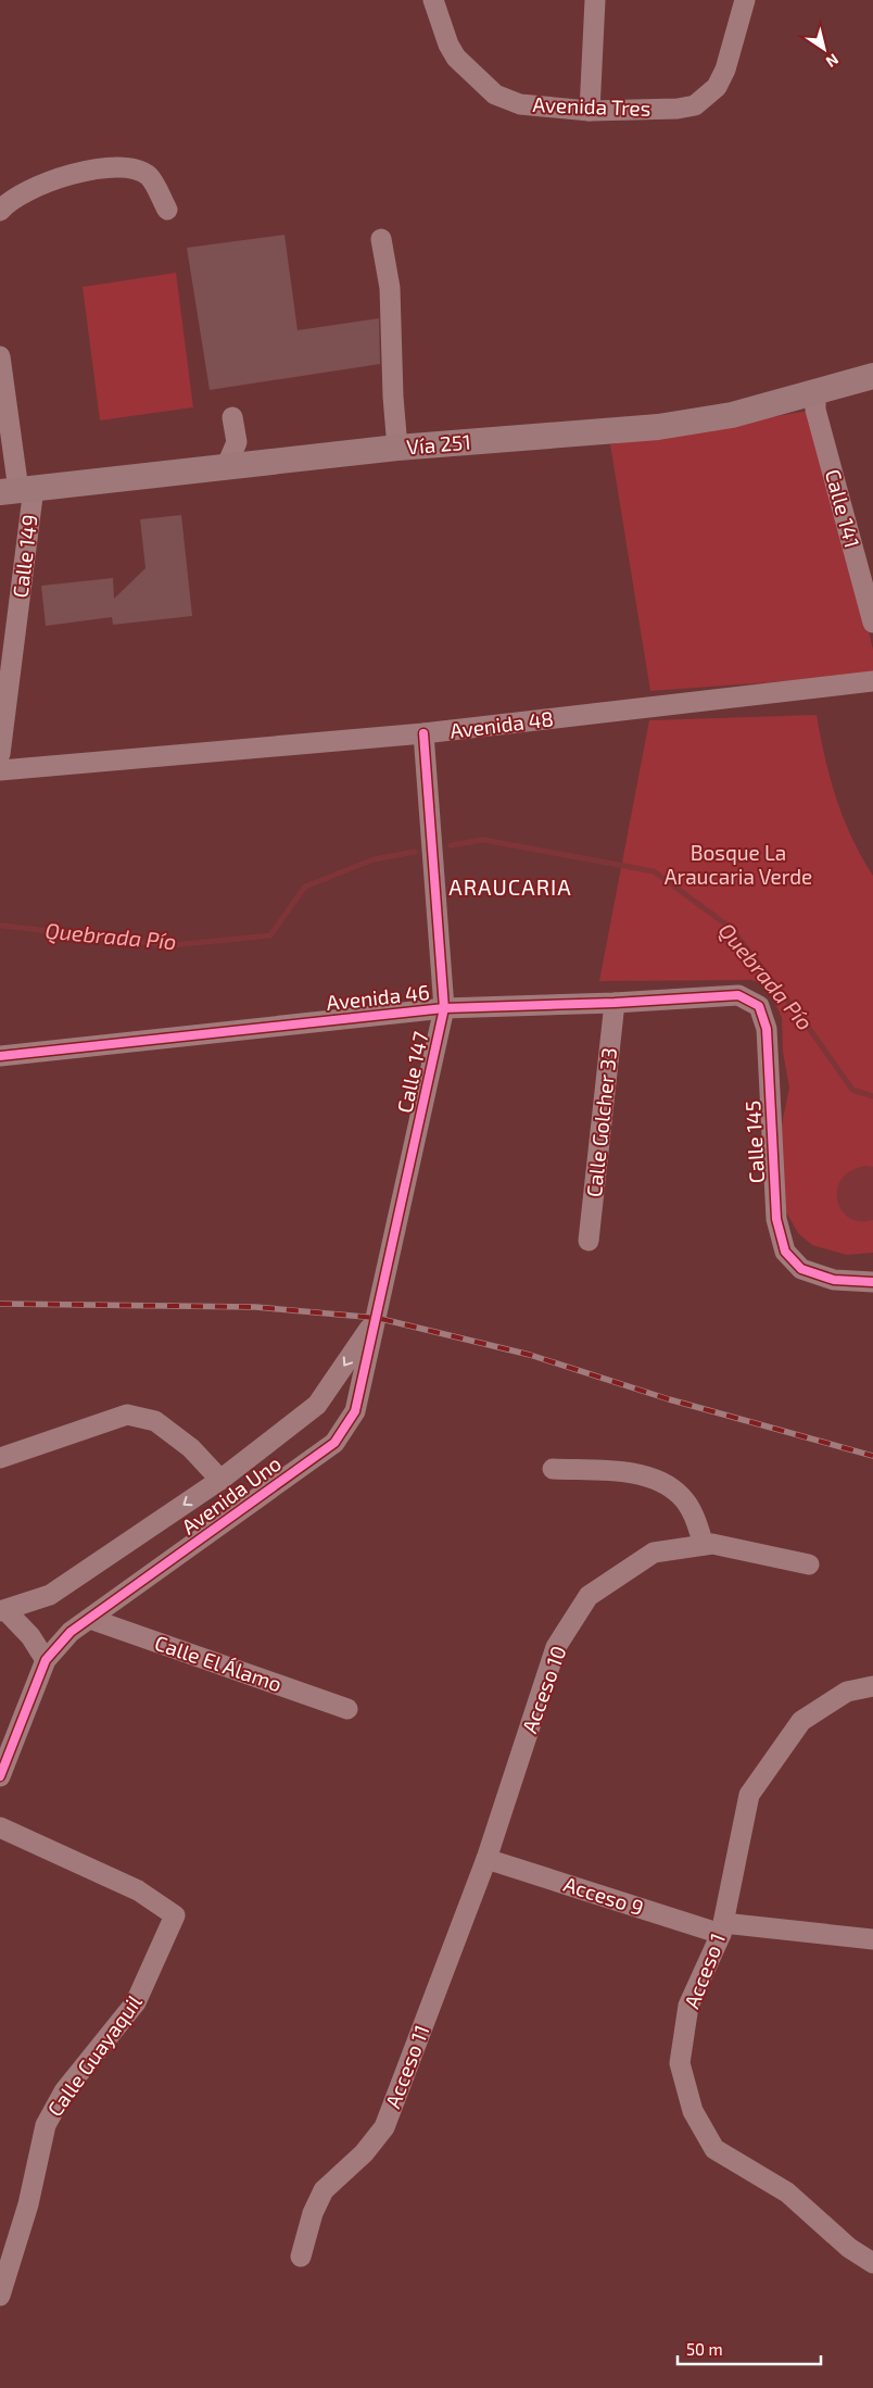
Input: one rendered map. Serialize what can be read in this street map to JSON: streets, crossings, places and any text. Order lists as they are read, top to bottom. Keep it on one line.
{"streets":{"main road":["Vía 251"],"street":["Avenida Tres","Calle 141","Calle 149","Avenida 48","Avenida 46","Calle 147","Calle Golcher 33","Calle 145","Avenida Uno","Calle El Álamo","Acceso 10","Acceso 9","Acceso 1","Calle Guayaquil","Acceso 11"]},"crossings":[["Vía 251","Calle 141"],["Vía 251","Calle 149"],["Avenida 48","Calle 147"],["Avenida 46","Calle 147"],["Avenida 46","Calle Golcher 33"],["Avenida 46","Calle 145"],["Calle 147","Avenida Uno"],["Avenida Uno","Calle El Álamo"],["Acceso 10","Acceso 9"],["Acceso 10","Acceso 11"],["Acceso 9","Acceso 1"],["Acceso 9","Acceso 11"]],"districts":["ARAUCARIA"],"water":["Quebrada Pío"],"parks":["Bosque La Araucaria Verde"],"scale_bar":"50 m","north":"bottom right"}
